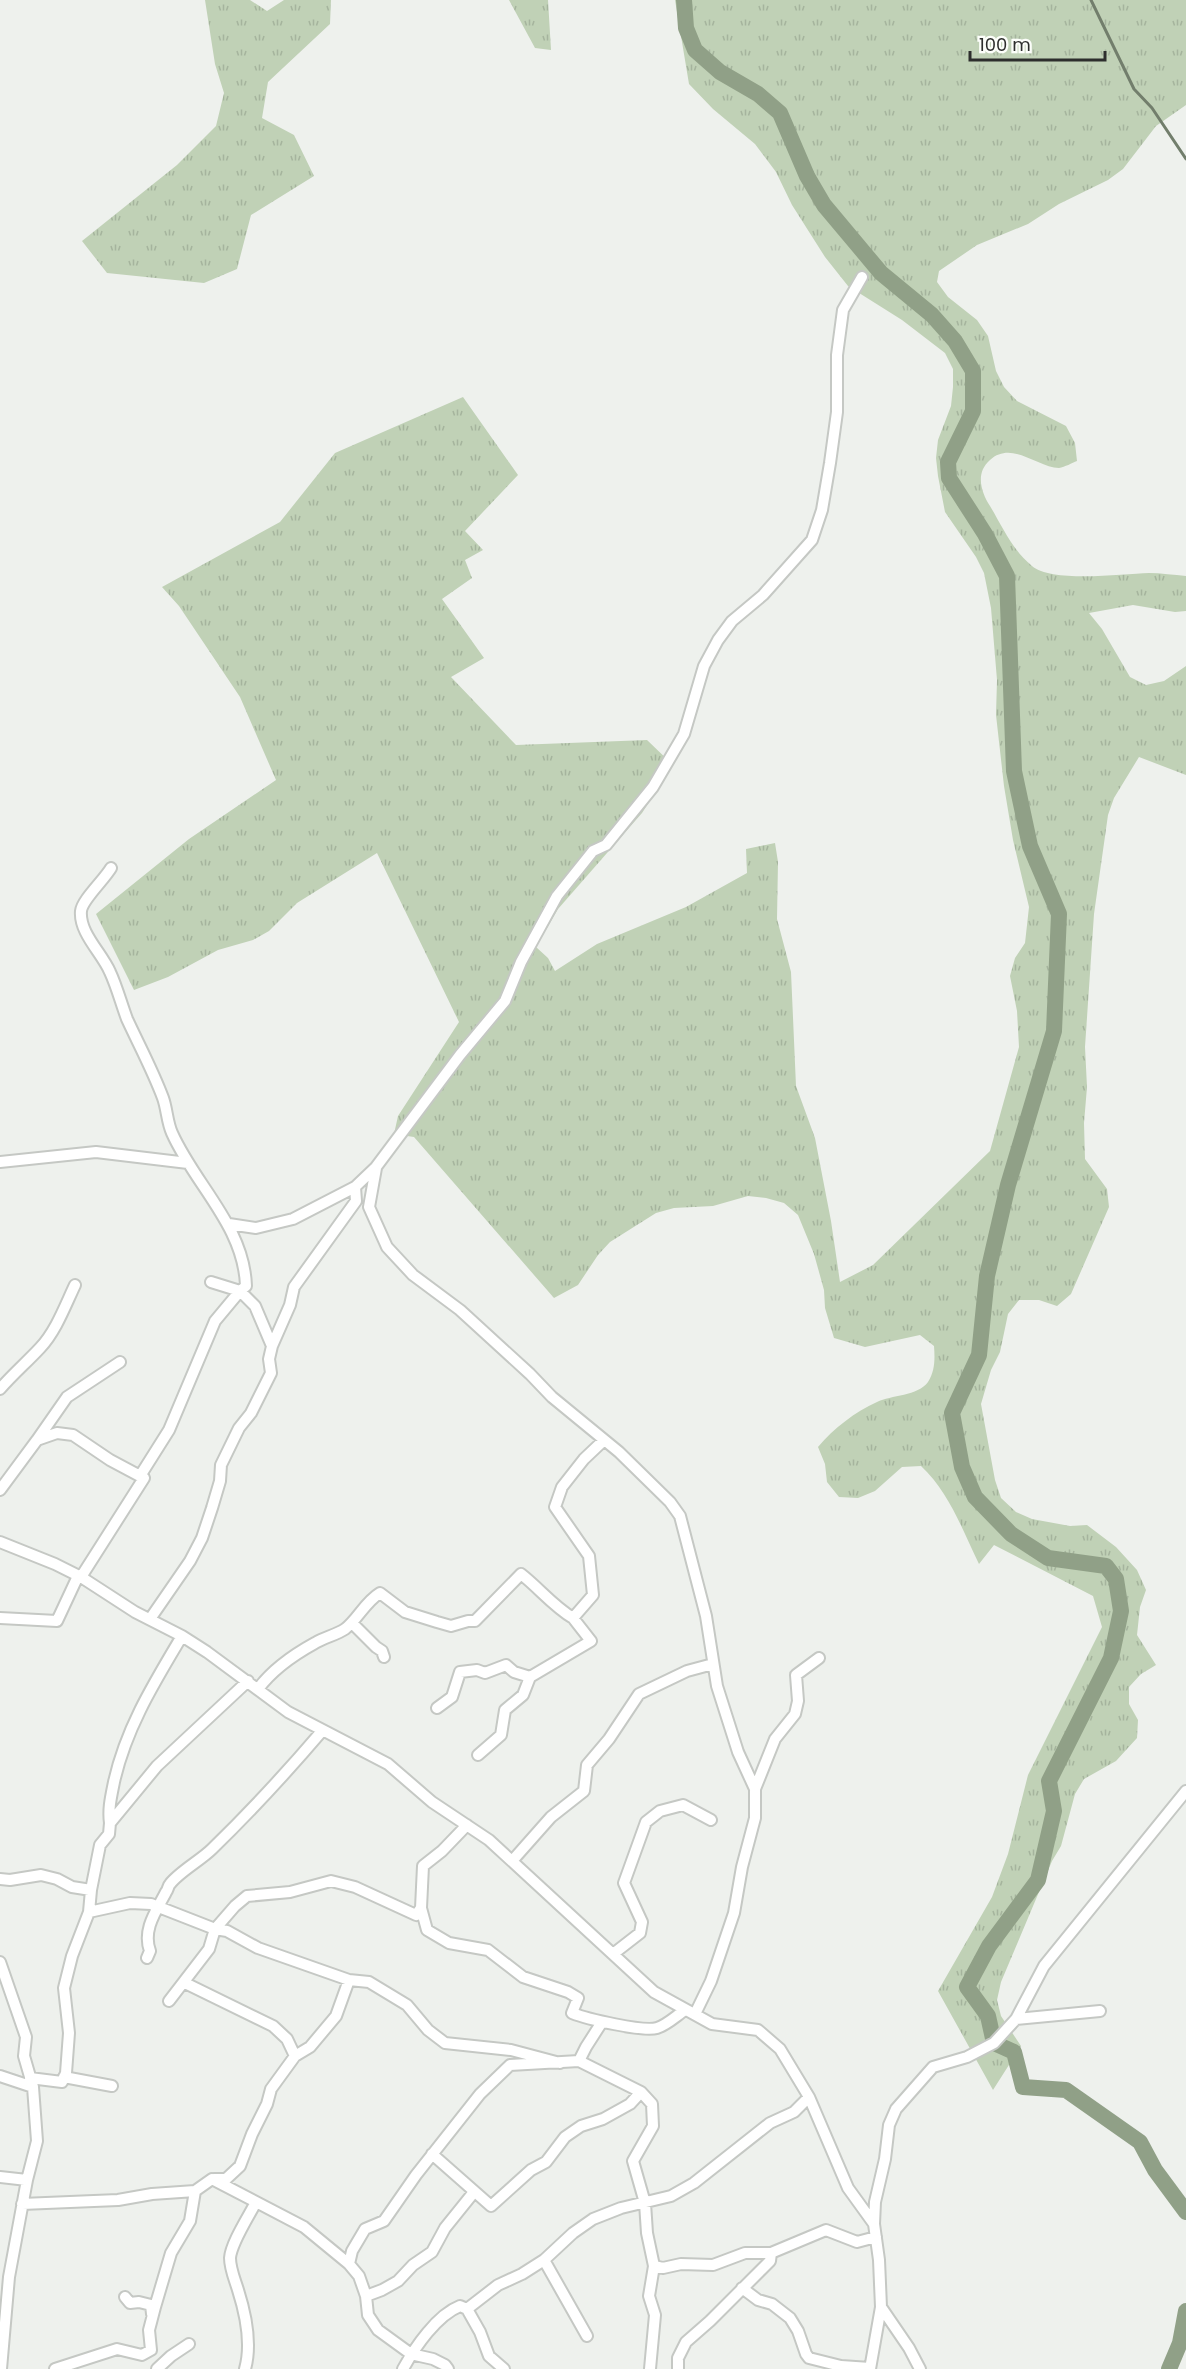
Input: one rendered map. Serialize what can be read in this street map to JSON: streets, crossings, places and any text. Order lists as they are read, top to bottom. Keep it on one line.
{"scale_bar":"100 m"}
